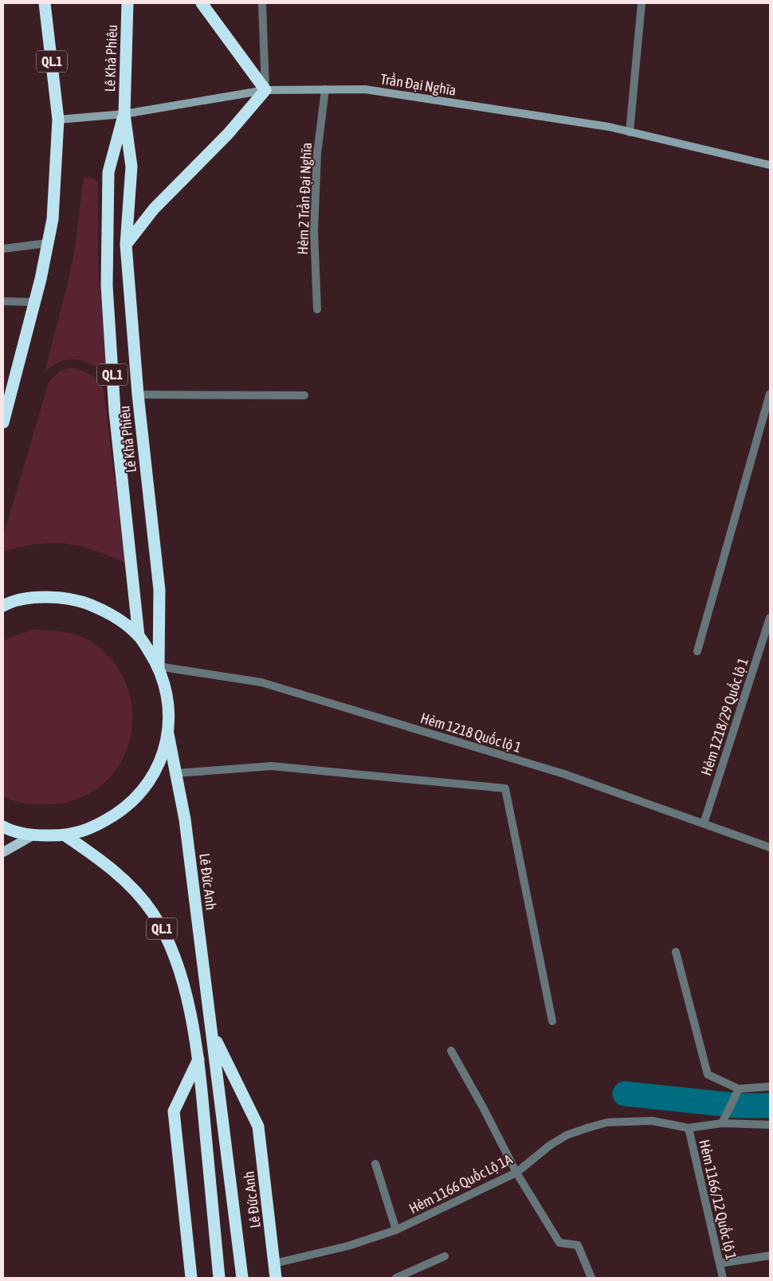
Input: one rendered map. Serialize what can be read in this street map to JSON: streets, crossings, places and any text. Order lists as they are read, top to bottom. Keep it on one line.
{"streets":{"highway":["Lê Khả Phiêu","QL.1","Lê Đức Anh"],"main road":["Trần Đại Nghĩa"],"street":["Hẻm 2 Trần Đại Nghĩa","Hẻm 1218/29 Quốc lộ 1","Hẻm 1218 Quốc lộ 1","Hẻm 1166 Quốc Lộ 1A","Hẻm 1166/12 Quốc lộ 1"]},"crossings":[["Lê Khả Phiêu","QL.1"],["Lê Khả Phiêu","Trần Đại Nghĩa"],["Lê Khả Phiêu","Hẻm 1218 Quốc lộ 1"],["QL.1","Trần Đại Nghĩa"],["QL.1","Hẻm 1218 Quốc lộ 1"],["QL.1","Lê Đức Anh"],["Trần Đại Nghĩa","Hẻm 2 Trần Đại Nghĩa"],["Hẻm 1218/29 Quốc lộ 1","Hẻm 1218 Quốc lộ 1"],["Lê Đức Anh","Hẻm 1166 Quốc Lộ 1A"],["Hẻm 1166 Quốc Lộ 1A","Hẻm 1166/12 Quốc lộ 1"]]}
